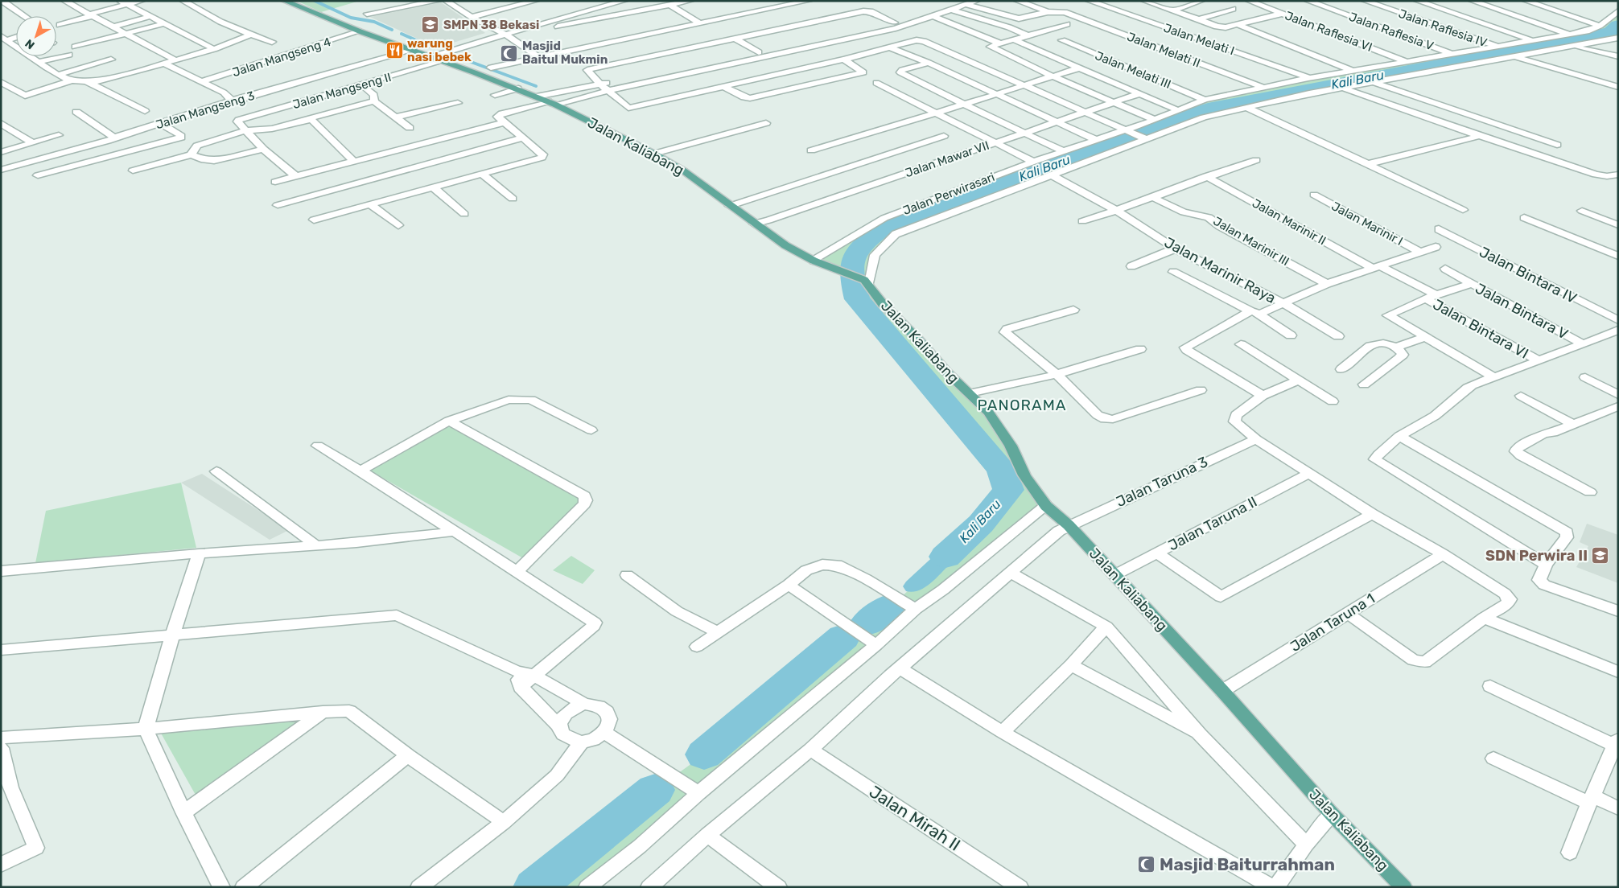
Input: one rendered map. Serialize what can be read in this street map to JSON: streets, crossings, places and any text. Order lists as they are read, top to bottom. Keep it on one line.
{"streets":{"main road":["Jalan Kaliabang"],"street":["Jalan Raflesia IV","Jalan Raflesia VI","Jalan Raflesia V","Jalan Melati I","Jalan Melati II","Jalan Mangseng 4","Jalan Melati III","Jalan Mangseng II","Jalan Mangseng 3","Jalan Mawar VII","Jalan Perwirasari","Jalan Marinir II","Jalan Marinir I","Jalan Marinir III","Jalan Marinir Raya","Jalan Bintara IV","Jalan Bintara V","Jalan Bintara VI","Jalan Taruna 3","Jalan Taruna II","Jalan Taruna 1","Jalan Mirah II"]},"crossings":[["Jalan Raflesia IV","Jalan Perwirasari"],["Jalan Raflesia VI","Jalan Perwirasari"],["Jalan Raflesia V","Jalan Perwirasari"],["Jalan Melati I","Jalan Perwirasari"],["Jalan Melati II","Jalan Perwirasari"],["Jalan Mangseng 4","Jalan Kaliabang"],["Jalan Melati III","Jalan Perwirasari"],["Jalan Mangseng II","Jalan Kaliabang"],["Jalan Mangseng 3","Jalan Kaliabang"],["Jalan Kaliabang","Jalan Mawar VII"],["Jalan Kaliabang","Jalan Perwirasari"],["Jalan Kaliabang","Jalan Taruna 3"],["Jalan Kaliabang","Jalan Taruna II"],["Jalan Kaliabang","Jalan Taruna 1"],["Jalan Marinir II","Jalan Marinir Raya"],["Jalan Marinir II","Jalan Bintara V"],["Jalan Marinir I","Jalan Marinir Raya"],["Jalan Marinir III","Jalan Marinir Raya"],["Jalan Bintara V","Jalan Bintara VI"],["Jalan Taruna 3","Jalan Mirah II"]],"districts":["PANORAMA"],"water":["Kali Baru"],"places":{"school or university":["SMPN 38 Bekasi","SDN Perwira II"],"restaurant":["warung nasi bebek"],"mosque":["Masjid Baitul Mukmin","Masjid Baiturrahman"]},"north":"bottom left"}
